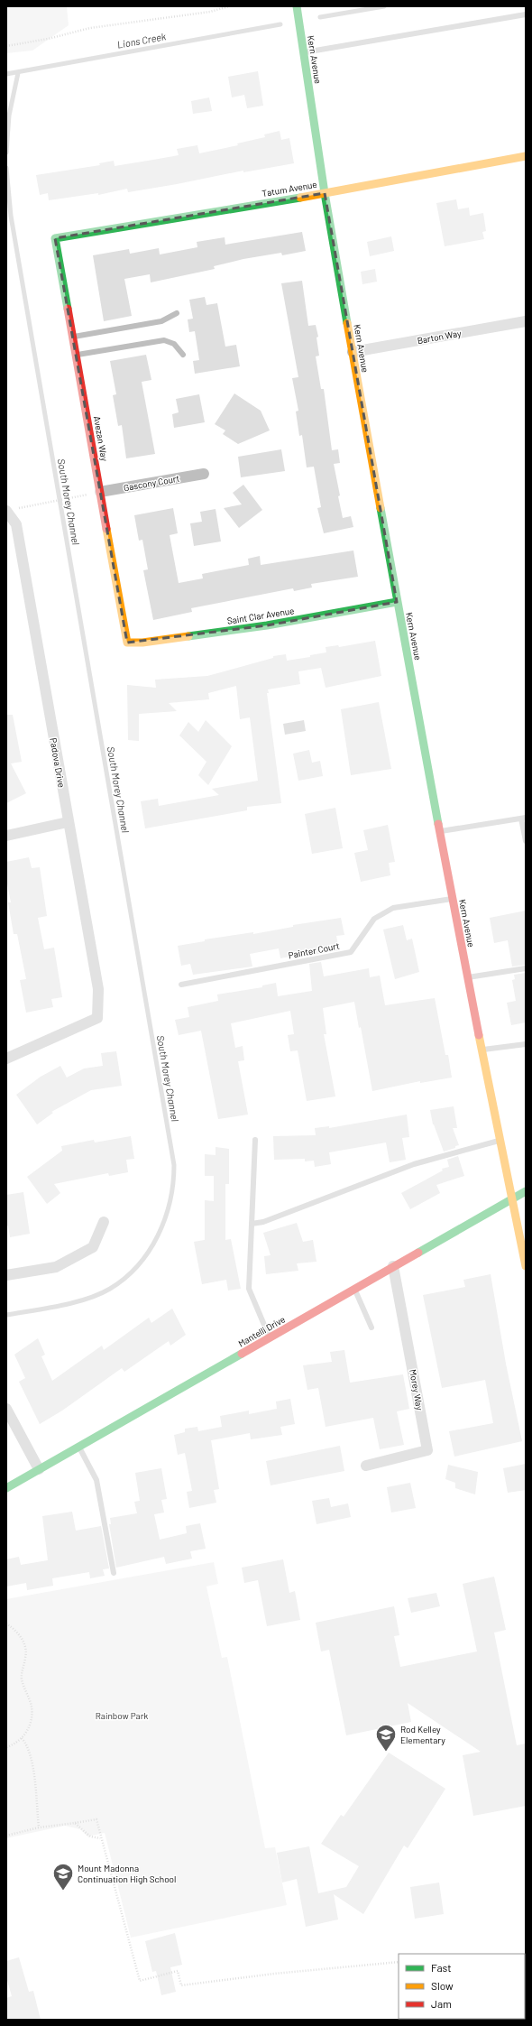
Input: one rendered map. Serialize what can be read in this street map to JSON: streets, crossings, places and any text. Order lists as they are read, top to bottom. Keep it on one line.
{"streets":{"street":["Kern Avenue","Tatum Avenue","Barton Way","Avezan Way","Gascony Court","Saint Clar Avenue","Padova Drive","Mantelli Drive","Morey Way"],"lane":["Painter Court"]},"crossings":[["Kern Avenue","Tatum Avenue"],["Kern Avenue","Barton Way"],["Kern Avenue","Saint Clar Avenue"],["Kern Avenue","Painter Court"],["Kern Avenue","Mantelli Drive"],["Tatum Avenue","Avezan Way"],["Avezan Way","Gascony Court"],["Avezan Way","Saint Clar Avenue"],["Mantelli Drive","Morey Way"]],"water":["Lions Creek","South Morey Channel"],"parks":["Rainbow Park"],"places":{"school or university":["Rod Kelley Elementary","Mount Madonna Continuation High School"]},"legend":["Fast","Slow","Jam"]}
